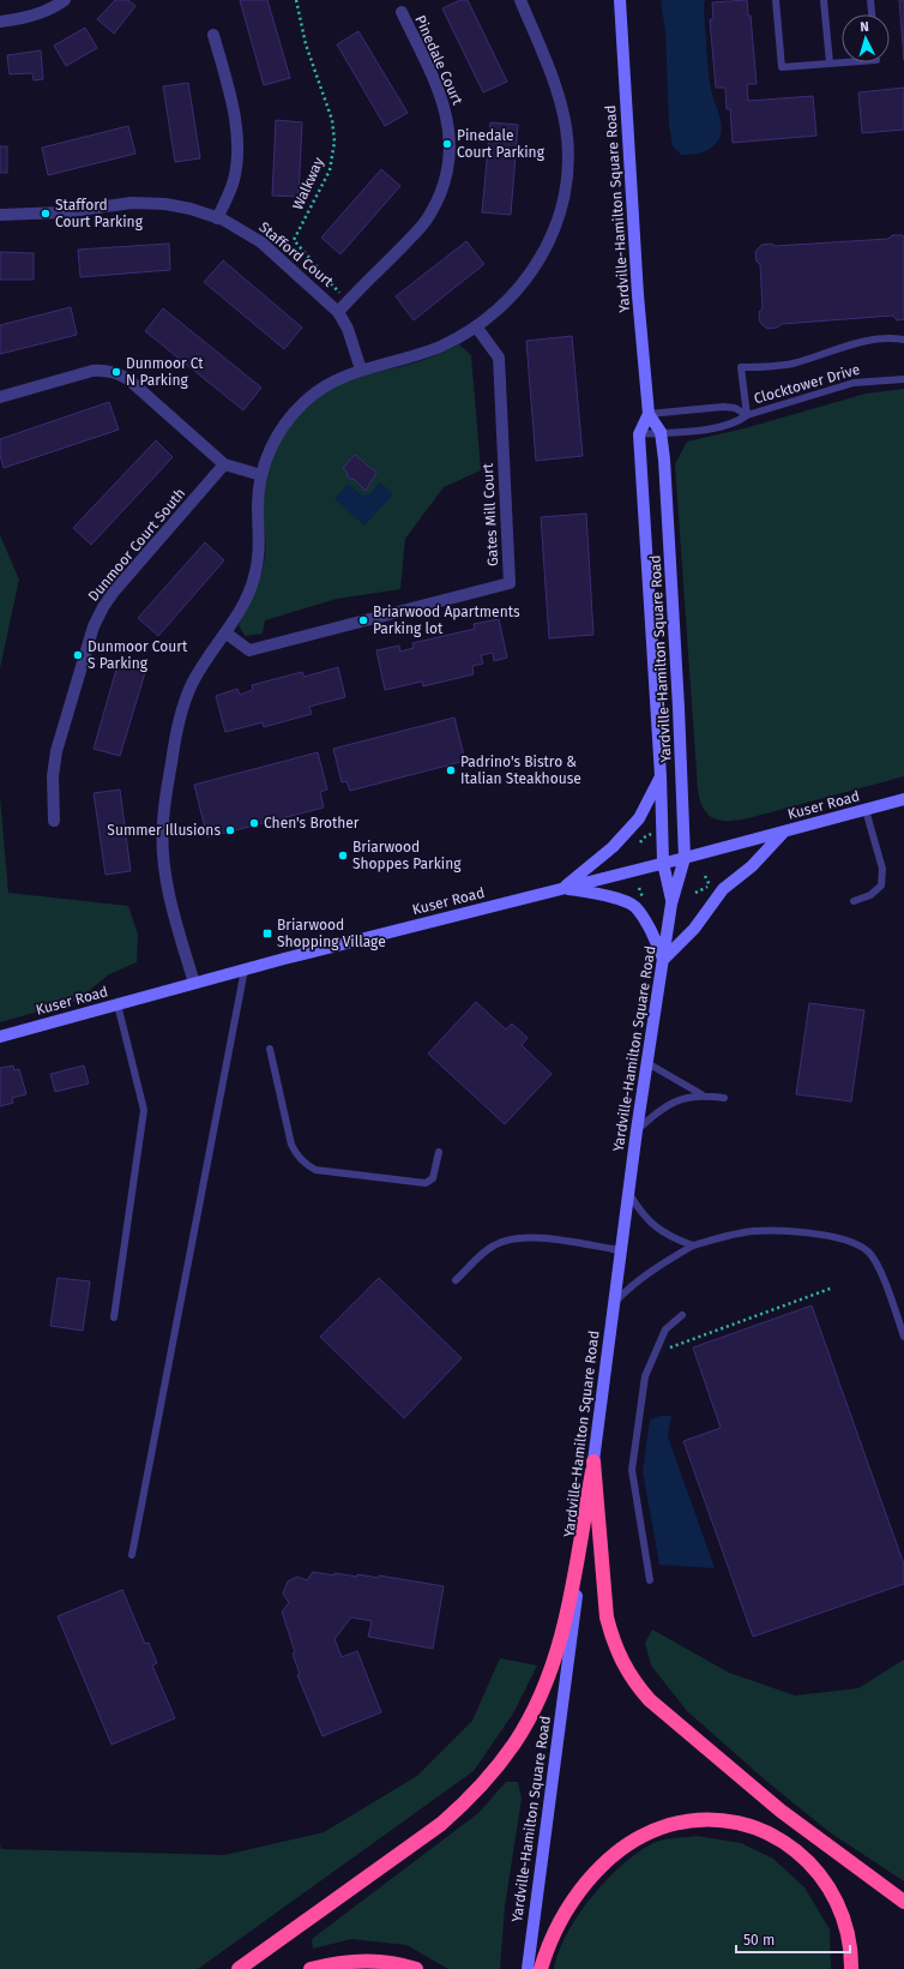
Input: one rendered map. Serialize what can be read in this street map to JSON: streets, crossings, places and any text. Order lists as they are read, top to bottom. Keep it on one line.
{"streets":{"street":["Pinedale Court","Yardville-Hamilton Square Road","Stafford Court","Gates Mill Court","Dunmoor Court South","Kuser Road"],"lane":["Clocktower Drive"],"path":["Walkway"]},"crossings":[["Pinedale Court","Walkway"],["Pinedale Court","Stafford Court"],["Yardville-Hamilton Square Road","Clocktower Drive"],["Yardville-Hamilton Square Road","Kuser Road"]],"places":{"other":["Pinedale Court Parking","Stafford Court Parking","Dunmoor Ct N Parking","Briarwood Apartments Parking lot","Dunmoor Court S Parking","Padrino's Bistro & Italian Steakhouse","Chen's Brother","Summer Illusions","Briarwood Shoppes Parking"],"transit":["Briarwood Shopping Village"]},"scale_bar":"50 m","north":"top"}
